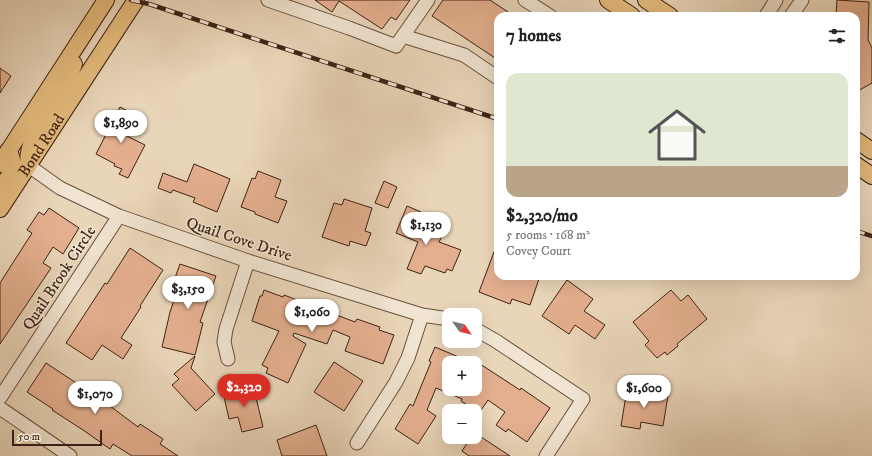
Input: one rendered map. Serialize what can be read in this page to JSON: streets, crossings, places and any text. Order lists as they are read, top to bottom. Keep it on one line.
{"streets":{"main road":["Bond Road"],"street":["Quail Cove Drive","Quail Brook Circle"]},"crossings":[["Bond Road","Quail Cove Drive"],["Quail Cove Drive","Quail Brook Circle"]],"scale_bar":"50 m","north":"bottom right","page":{"heading":"7 homes","list":[{"name":"$2,320/mo","note":"5 rooms · 168 m² · Covey Court"}],"price":["$1,890","$1,130","$3,150","$1,060","$2,320","$1,600","$1,070"],"map_buttons":["+","−"],"scale":"50 m"}}
